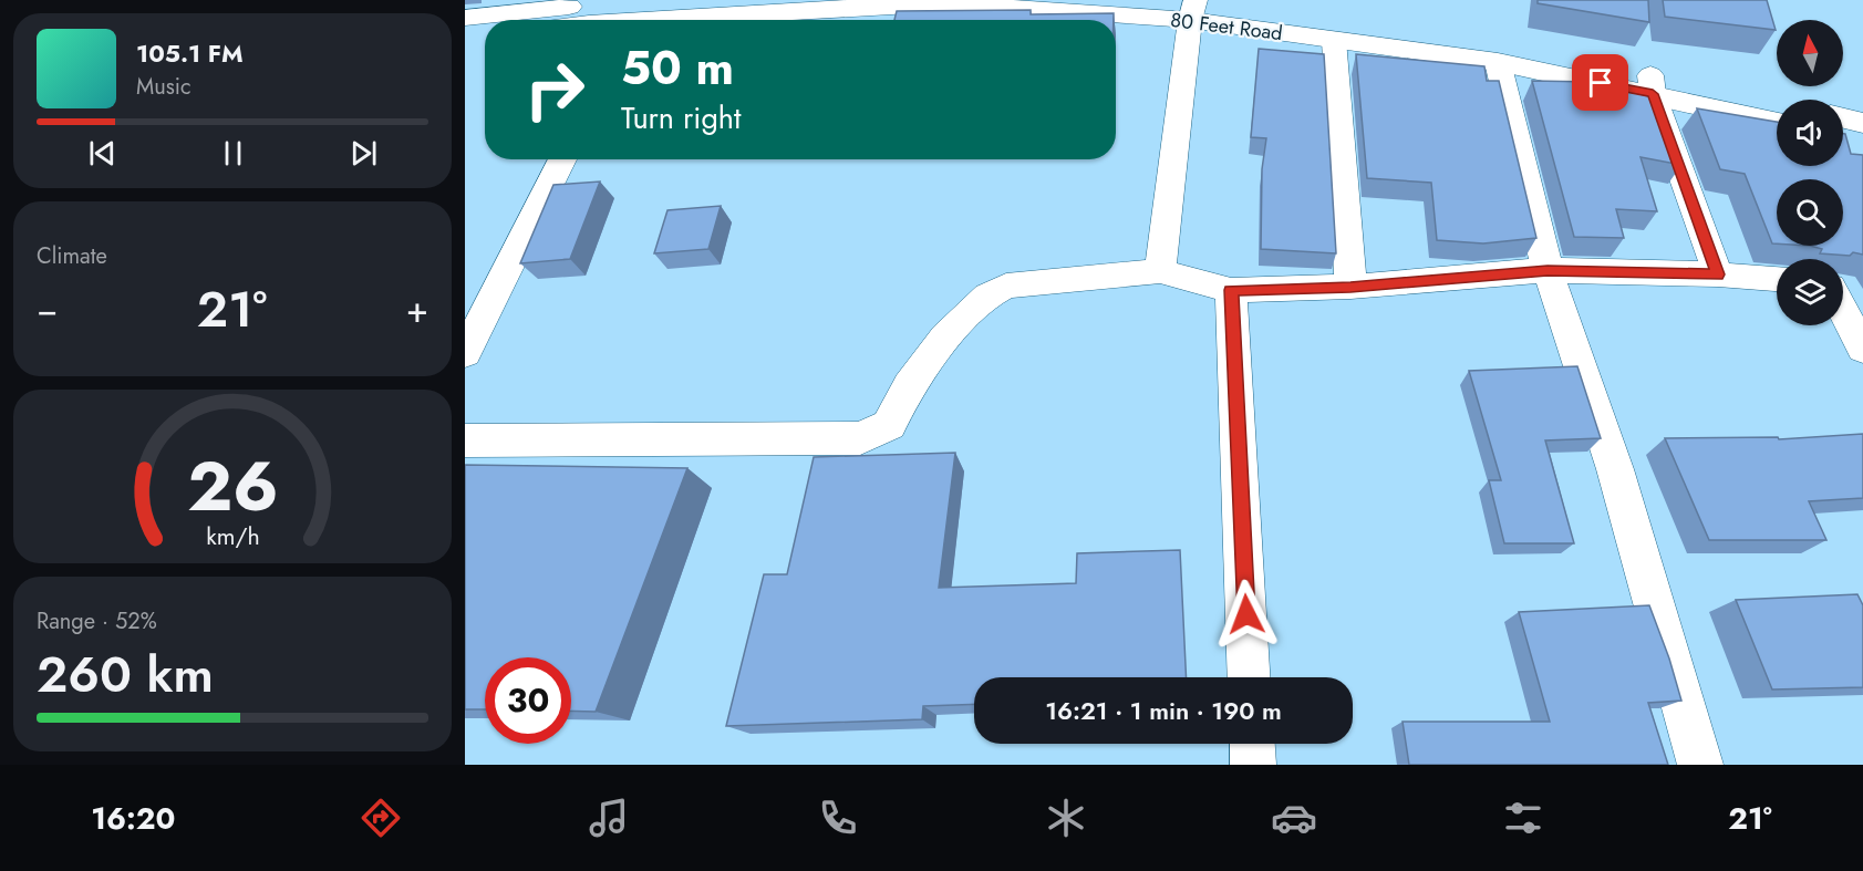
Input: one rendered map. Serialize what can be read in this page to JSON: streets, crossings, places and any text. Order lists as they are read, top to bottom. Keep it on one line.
{"streets":{"main road":["80 Feet Road"]},"north":"top","page":{"turn":["50 m","Turn right"],"song":["105.1 FM","Music"],"tile":["Climate",["Range · 52%","260 km"]],"heat":["−","21°","+"],"limit":"30","trip":"16:21 · 1 min · 190 m","tabs":["16:20","21°"],"gauge":["26","km/h"]}}
